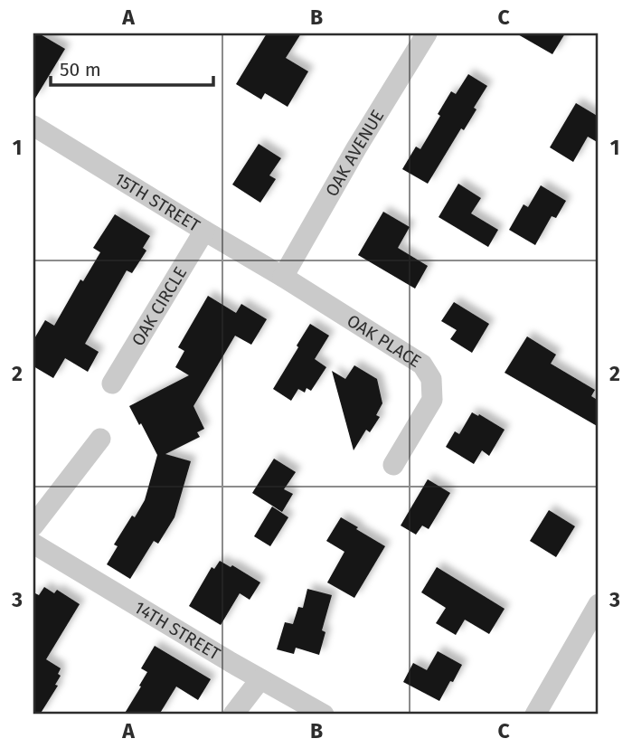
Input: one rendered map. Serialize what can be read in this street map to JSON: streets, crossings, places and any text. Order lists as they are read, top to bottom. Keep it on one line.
{"streets":{"street":["OAK AVENUE","15TH STREET","OAK CIRCLE","OAK PLACE","14TH STREET"]},"crossings":[["OAK AVENUE","15TH STREET"],["OAK AVENUE","OAK PLACE"],["15TH STREET","OAK CIRCLE"],["15TH STREET","OAK PLACE"]],"scale_bar":"50 m","grid":{"columns":["A","B","C"],"rows":["1","2","3"]}}
